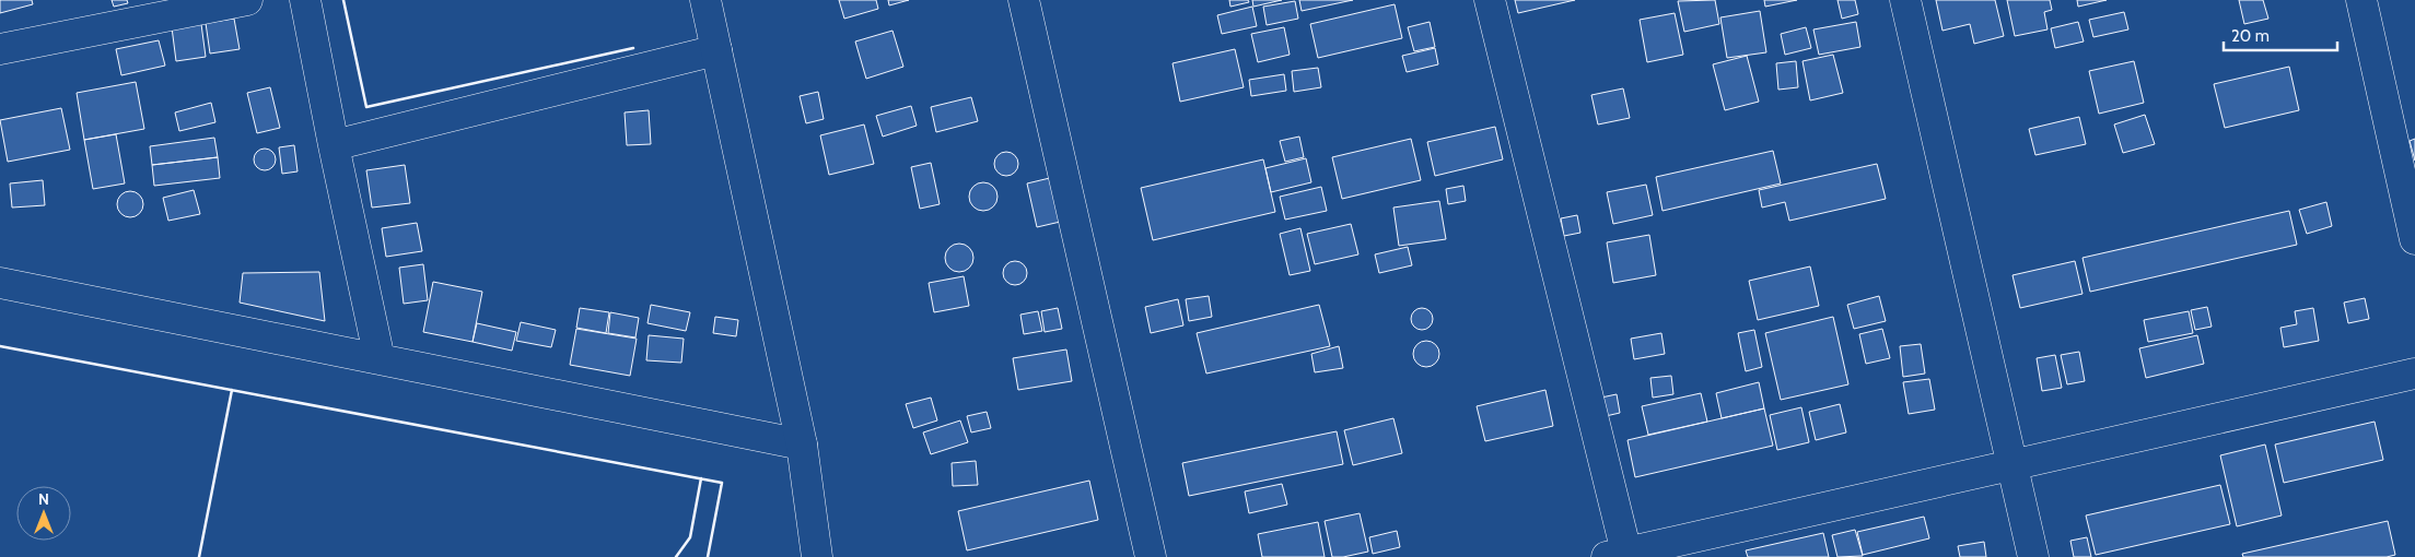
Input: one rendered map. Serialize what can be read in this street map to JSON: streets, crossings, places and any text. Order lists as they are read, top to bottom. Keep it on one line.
{"scale_bar":"20 m","north":"top"}
